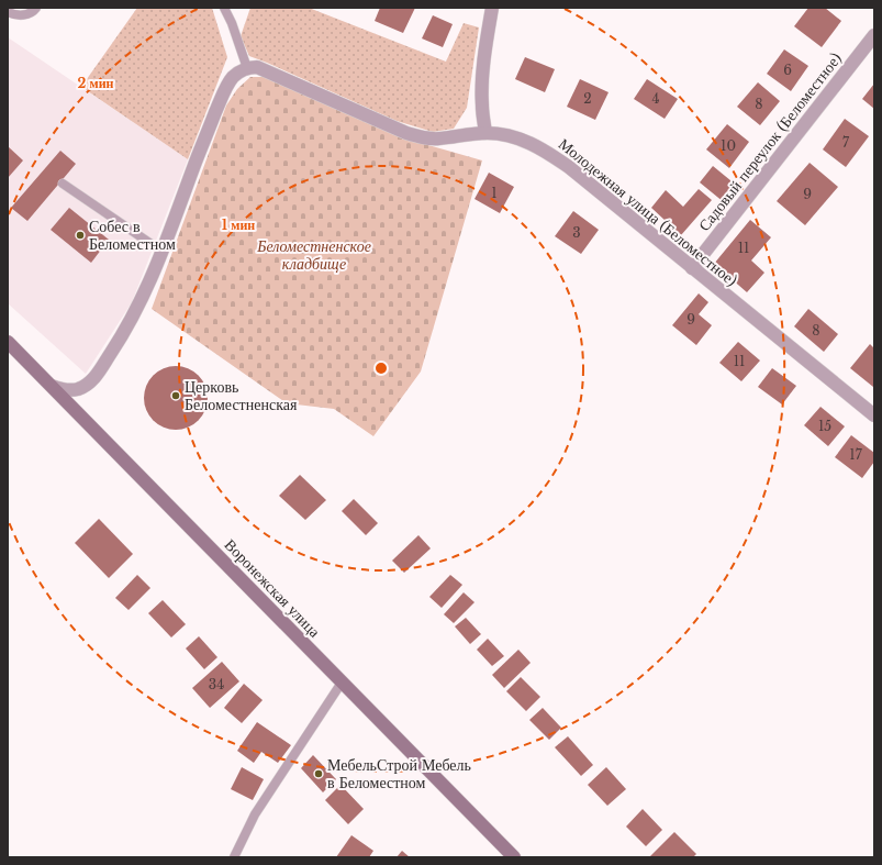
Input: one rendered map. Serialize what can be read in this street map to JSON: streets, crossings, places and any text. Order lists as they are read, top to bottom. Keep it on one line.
{"streets":{"street":["Садовый переулок (Беломестное)","Молодежная улица (Беломестное)","Воронежская улица"]},"crossings":[["Садовый переулок (Беломестное)","Молодежная улица (Беломестное)"]],"parks":["Беломестненское кладбище"],"places":["Собес в Беломестном","Церковь Беломестненская","МебельСтрой Мебель в Беломестном"],"house_numbers":["6","2","4","8","7","10","1","9","3","11","9","8","11","15","17","34"],"rings":["2 мин","1 мин"]}
